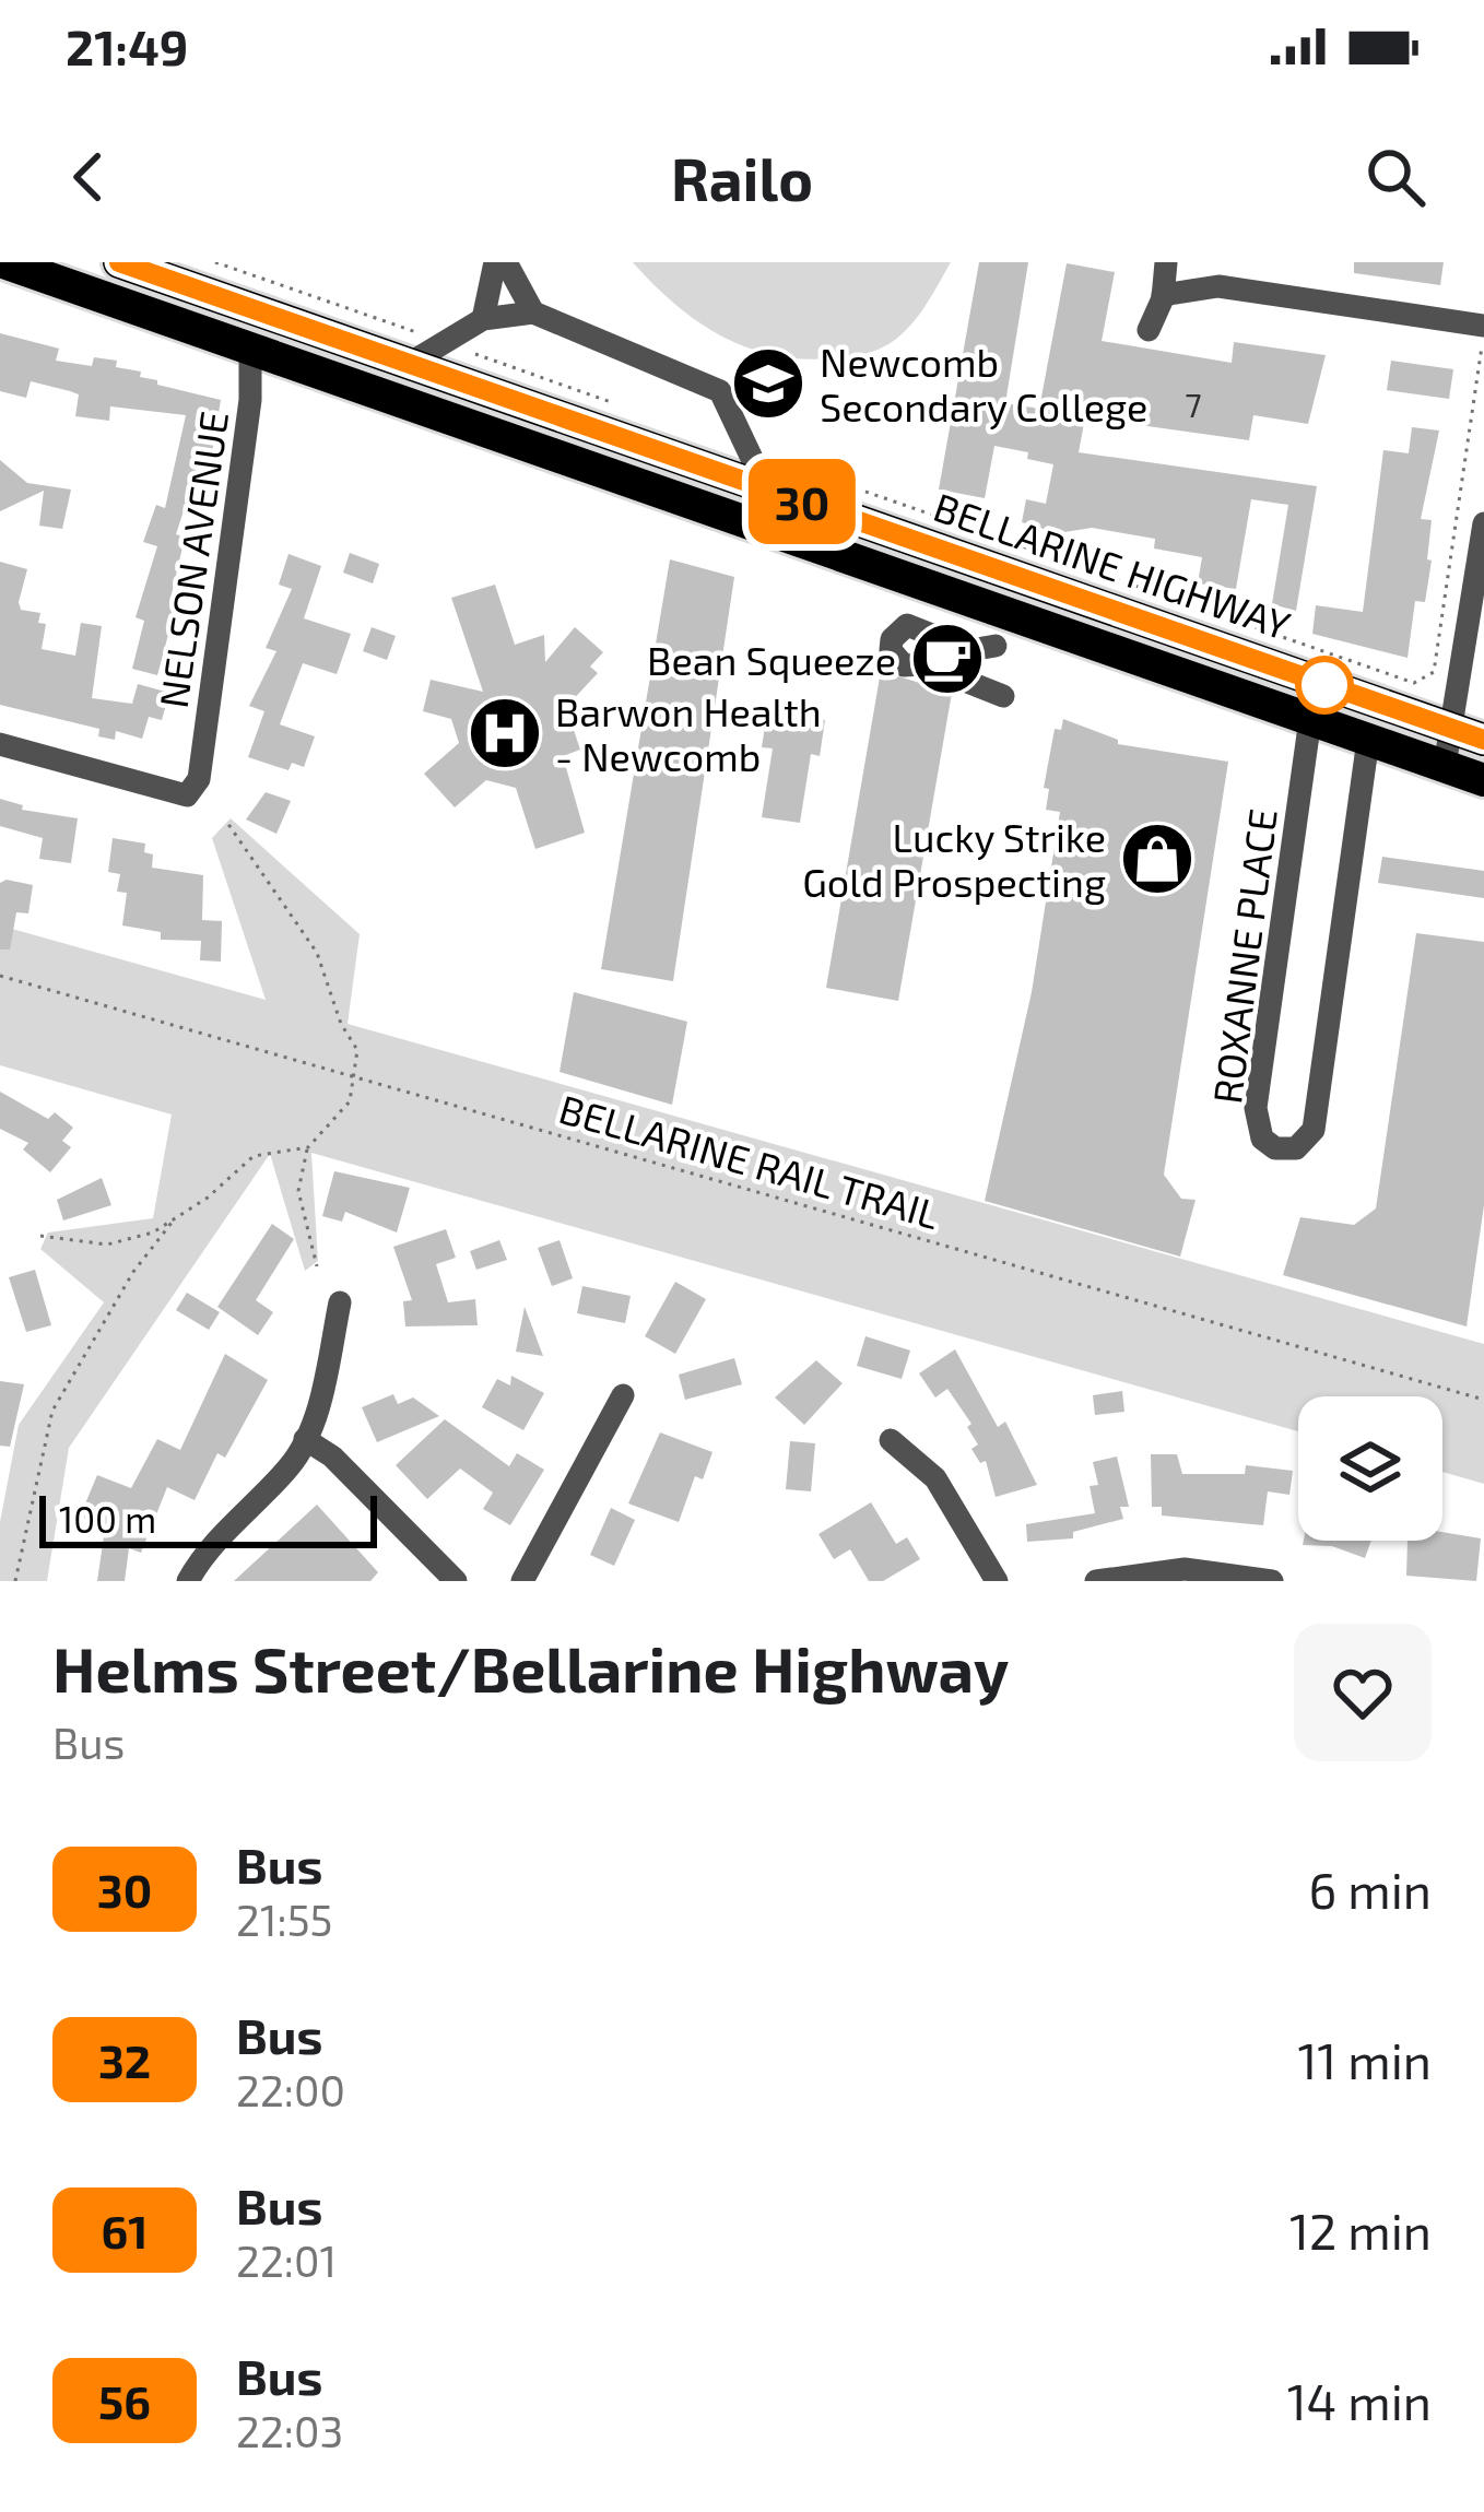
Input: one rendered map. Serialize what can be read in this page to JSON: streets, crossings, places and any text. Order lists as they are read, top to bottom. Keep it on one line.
{"streets":{"highway":["BELLARINE HIGHWAY"],"street":["NELSON AVENUE","ROXANNE PLACE"],"path":["BELLARINE RAIL TRAIL"]},"crossings":[["NELSON AVENUE","BELLARINE HIGHWAY"],["BELLARINE HIGHWAY","ROXANNE PLACE"]],"places":{"school or university":["Newcomb Secondary College"],"cafe":["Bean Squeeze"],"hospital":["Barwon Health - Newcomb"],"shop":["Lucky Strike Gold Prospecting"]},"lines":["bus line 30"],"house_numbers":["7"],"scale_bar":"100 m","page":{"status":"21:49","header":"Railo","on_map":"30","scale":"100 m","heading":["Helms Street/Bellarine Highway","Bus"],"list":[{"mark":"30","name":"Bus","note":"21:55","value":"6 min"},{"mark":"32","name":"Bus","note":"22:00","value":"11 min"},{"mark":"61","name":"Bus","note":"22:01","value":"12 min"},{"mark":"56","name":"Bus","note":"22:03","value":"14 min"}]}}
